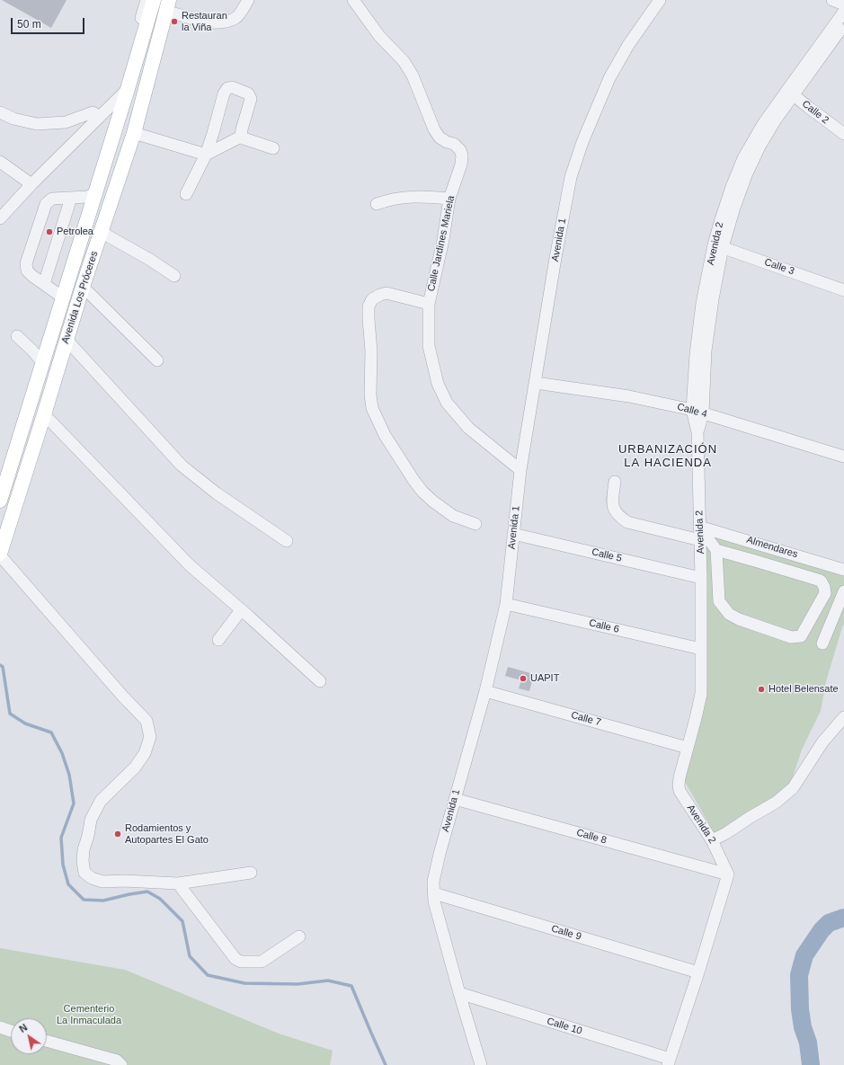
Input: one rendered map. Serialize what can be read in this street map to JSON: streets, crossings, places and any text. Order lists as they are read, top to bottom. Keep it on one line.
{"streets":{"main road":["Avenida Los Próceres"],"street":["Calle 2","Avenida 1","Calle Jardines Mariela","Avenida 2","Calle 3","Calle 4","Almendares","Calle 5","Calle 6","Calle 7","Calle 8","Calle 9","Calle 10"]},"crossings":[["Calle 2","Avenida 2"],["Avenida 1","Calle Jardines Mariela"],["Avenida 1","Calle 4"],["Avenida 1","Calle 5"],["Avenida 1","Calle 6"],["Avenida 1","Calle 7"],["Avenida 1","Calle 8"],["Avenida 1","Calle 9"],["Avenida 1","Calle 10"],["Avenida 2","Calle 3"],["Avenida 2","Calle 4"],["Avenida 2","Almendares"],["Avenida 2","Calle 5"],["Avenida 2","Calle 6"],["Avenida 2","Calle 7"],["Avenida 2","Calle 8"]],"districts":["URBANIZACIÓN LA HACIENDA"],"parks":["Cementerio La Inmaculada"],"places":["Restauran la Viña","Petrolea","UAPIT","Hotel Belensate","Rodamientos y Autopartes El Gato"],"scale_bar":"50 m","north":"top left"}
